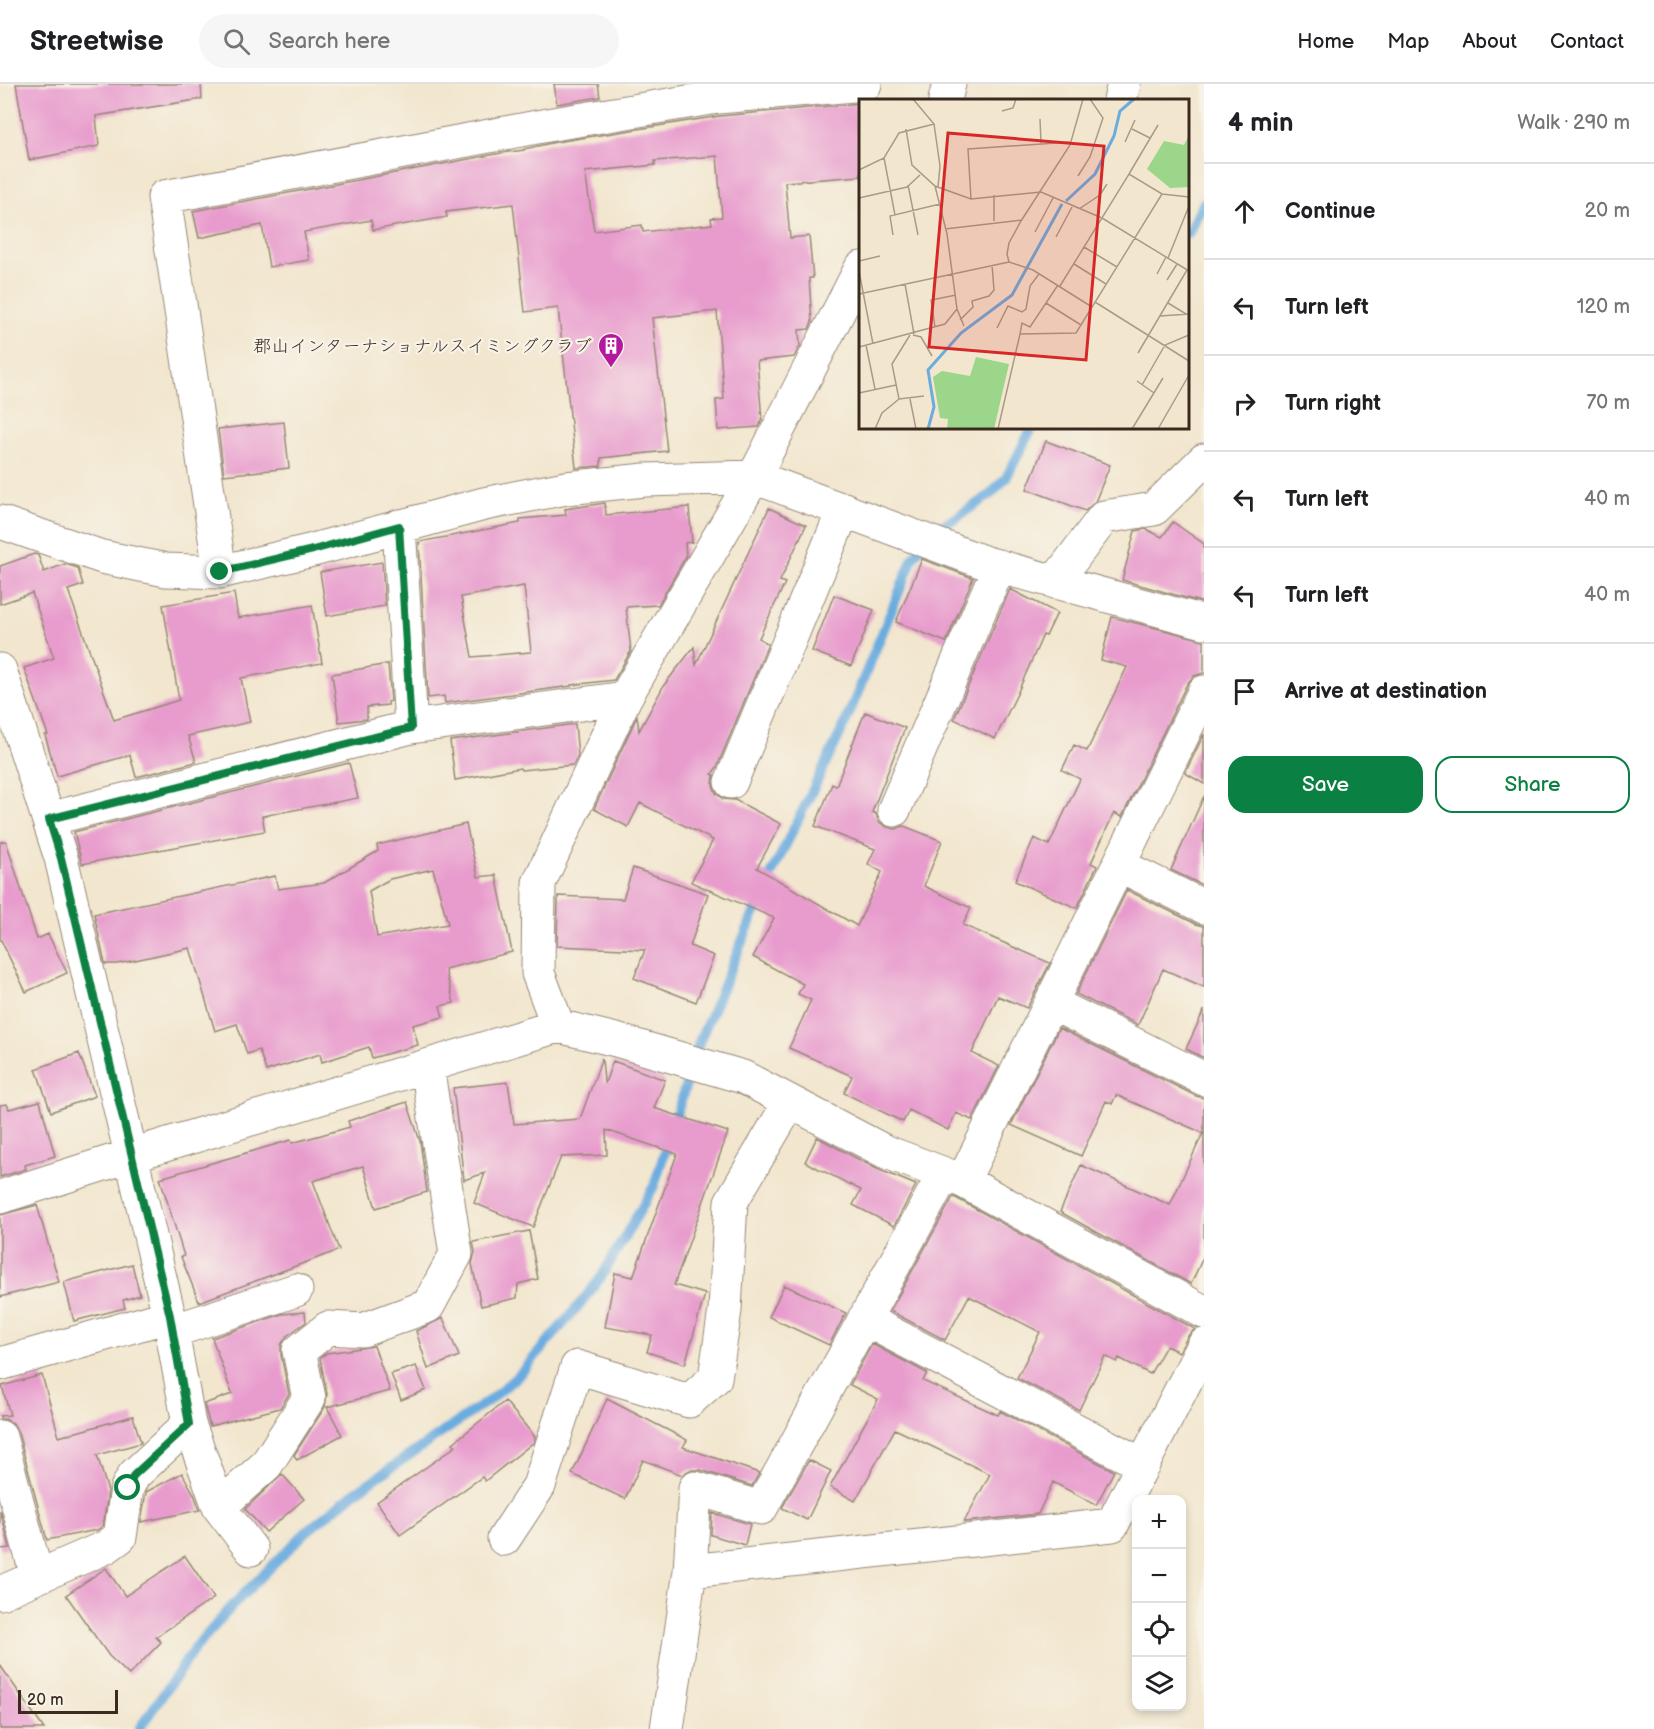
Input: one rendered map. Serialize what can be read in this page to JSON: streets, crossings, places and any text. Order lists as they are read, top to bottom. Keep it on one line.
{"places":{"building":["郡山インターナショナルスイミングクラブ"]},"scale_bar":"20 m","page":{"header":"Streetwise","search":"Search here","nav":["Home","Map","About","Contact"],"heading":["4 min","Walk · 290 m"],"list":[["Continue","20 m"],["Turn left","120 m"],["Turn right","70 m"],["Turn left","40 m"],["Turn left","40 m"],"Arrive at destination"],"buttons":["Save","Share"],"map_buttons":["+","−"],"scale":"20 m"}}
